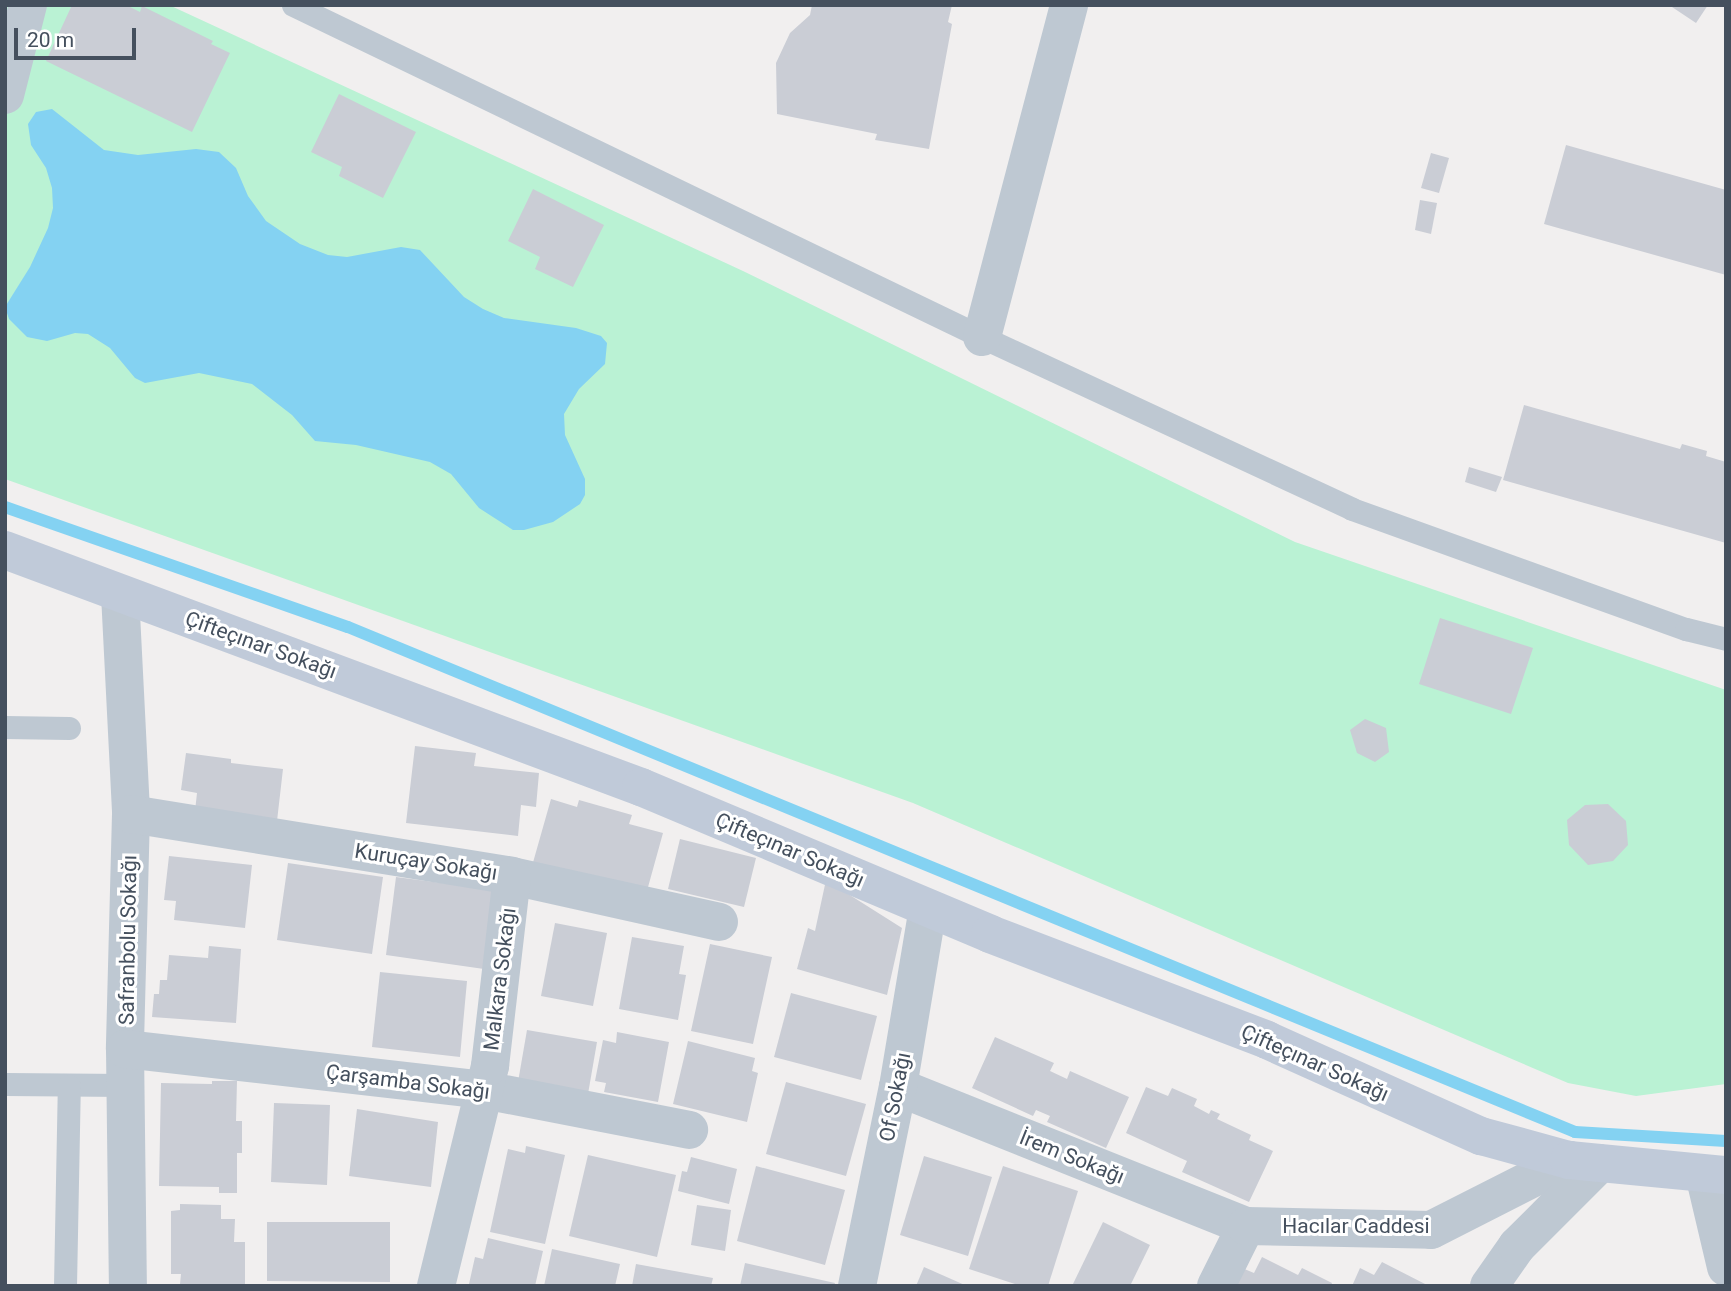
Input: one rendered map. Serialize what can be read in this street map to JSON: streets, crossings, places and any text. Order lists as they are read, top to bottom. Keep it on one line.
{"streets":{"street":["Çifteçınar Sokağı","Kuruçay Sokağı","Safranbolu Sokağı","Malkara Sokağı","Çarşamba Sokağı","Of Sokağı","İrem Sokağı","Hacılar Caddesi"]},"crossings":[["Çifteçınar Sokağı","Safranbolu Sokağı"],["Çifteçınar Sokağı","Of Sokağı"],["Çifteçınar Sokağı","Hacılar Caddesi"],["Kuruçay Sokağı","Safranbolu Sokağı"],["Kuruçay Sokağı","Malkara Sokağı"],["Safranbolu Sokağı","Çarşamba Sokağı"],["Malkara Sokağı","Çarşamba Sokağı"],["Of Sokağı","İrem Sokağı"],["İrem Sokağı","Hacılar Caddesi"]],"scale_bar":"20 m"}
